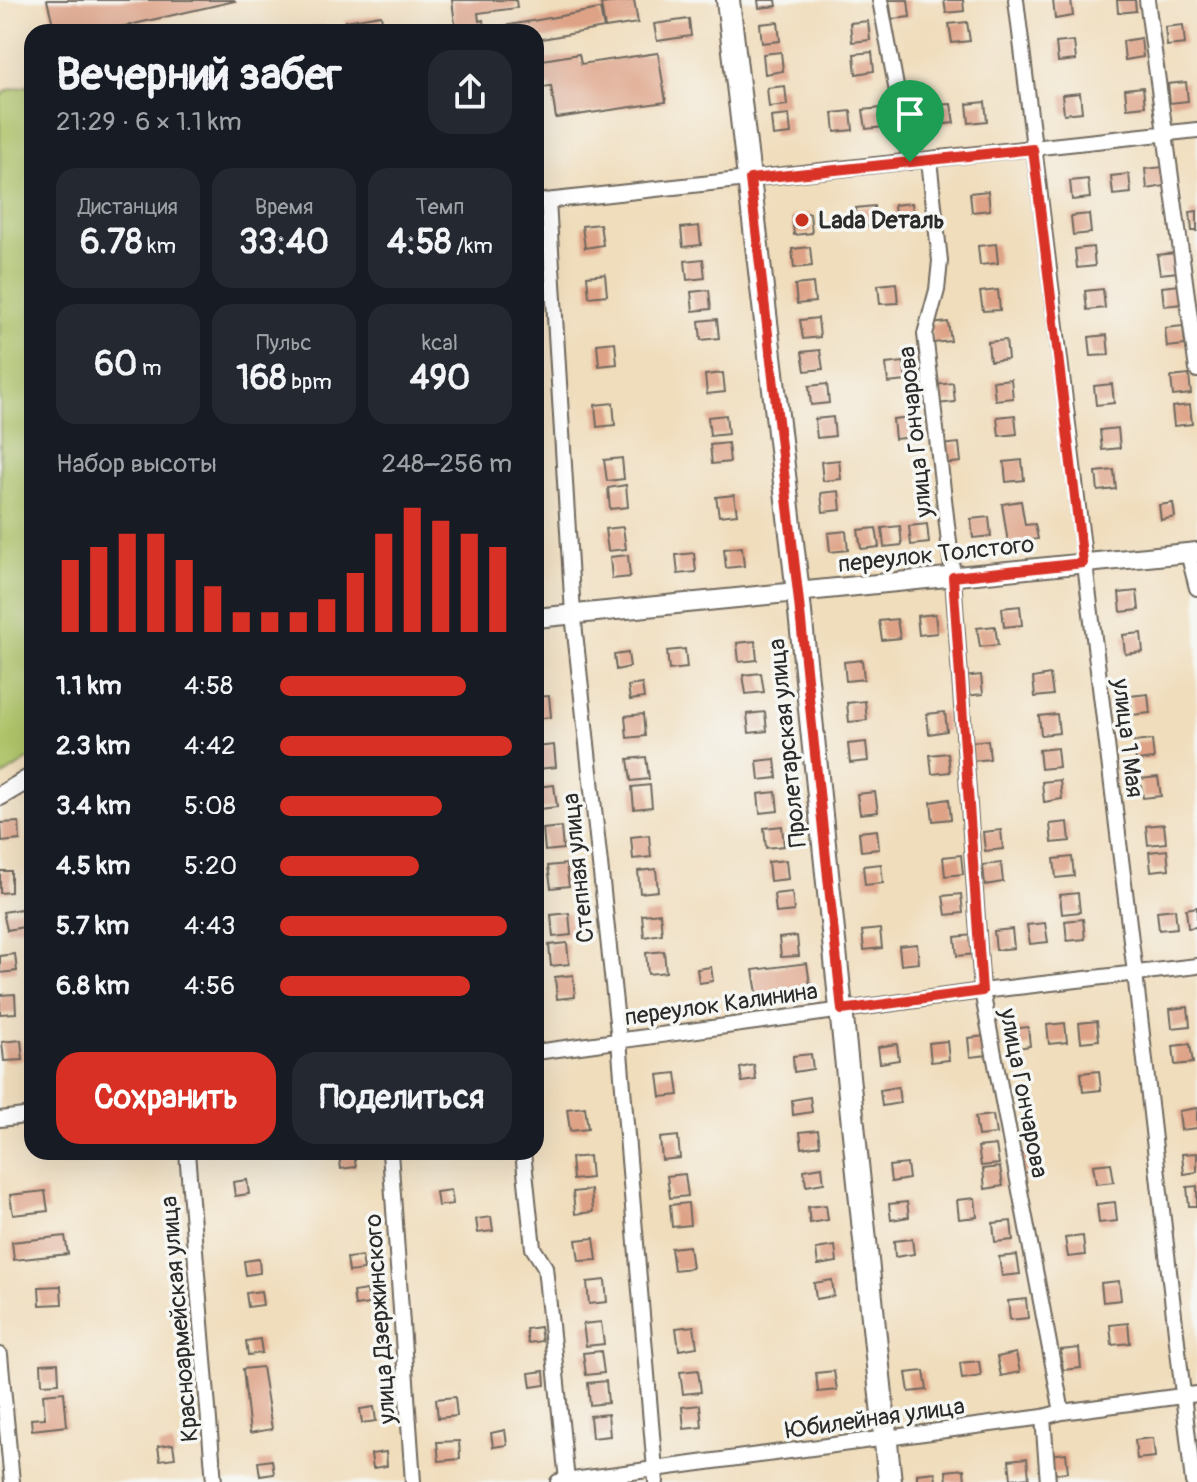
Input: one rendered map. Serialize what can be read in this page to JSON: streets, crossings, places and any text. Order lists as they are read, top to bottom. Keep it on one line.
{"streets":{"main road":["Пролетарская улица"],"street":["улица Гончарова","переулок Толстого","улица 1 Мая","Степная улица","переулок Калинина","Красноармейская улица","улица Дзержинского","Юбилейная улица"]},"crossings":[["улица Гончарова","переулок Толстого"],["улица Гончарова","переулок Калинина"],["улица Гончарова","Юбилейная улица"],["переулок Толстого","улица 1 Мая"],["переулок Толстого","Пролетарская улица"],["переулок Толстого","Степная улица"],["улица 1 Мая","переулок Калинина"],["улица 1 Мая","Юбилейная улица"],["Пролетарская улица","переулок Калинина"],["Пролетарская улица","Юбилейная улица"],["Степная улица","переулок Калинина"],["Степная улица","Юбилейная улица"]],"places":["Lada Dеталь"],"page":{"heading":["Вечерний забег","21:29 · 6 × 1.1 km"],"stats":[["Дистанция","6.78 km"],["Время","33:40"],["Темп","4:58 /km"],["60 m"],["Пульс","168 bpm"],["kcal","490"]],"chart":["Набор высоты","248–256 m"],"list":[{"name":"1.1 km","note":"4:58"},{"name":"2.3 km","note":"4:42"},{"name":"3.4 km","note":"5:08"},{"name":"4.5 km","note":"5:20"},{"name":"5.7 km","note":"4:43"},{"name":"6.8 km","note":"4:56"}],"buttons":["Сохранить","Поделиться"]}}
